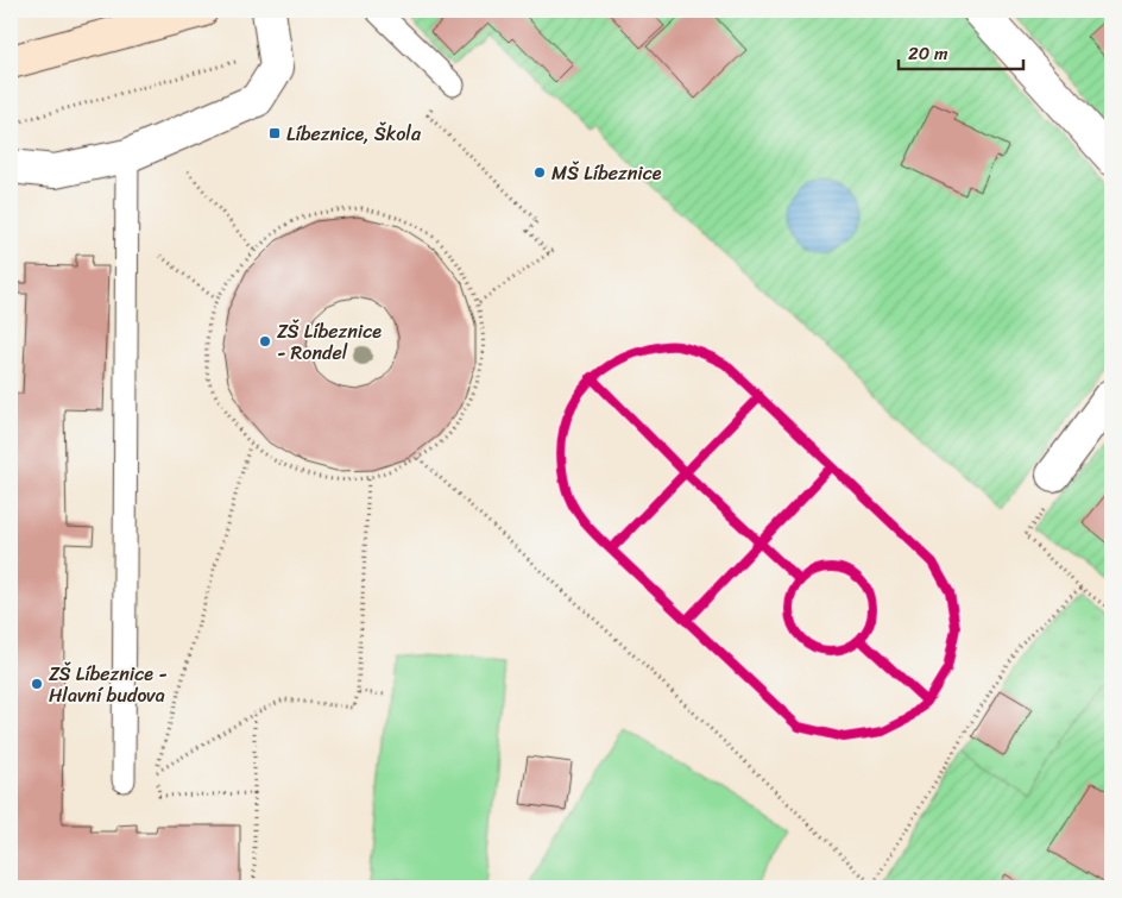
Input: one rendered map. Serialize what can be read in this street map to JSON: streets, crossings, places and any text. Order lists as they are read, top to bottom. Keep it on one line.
{"places":{"transit":["Líbeznice, Škola"],"other":["MŠ Líbeznice","ZŠ Líbeznice - Rondel","ZŠ Líbeznice - Hlavní budova"]},"scale_bar":"20 m"}
